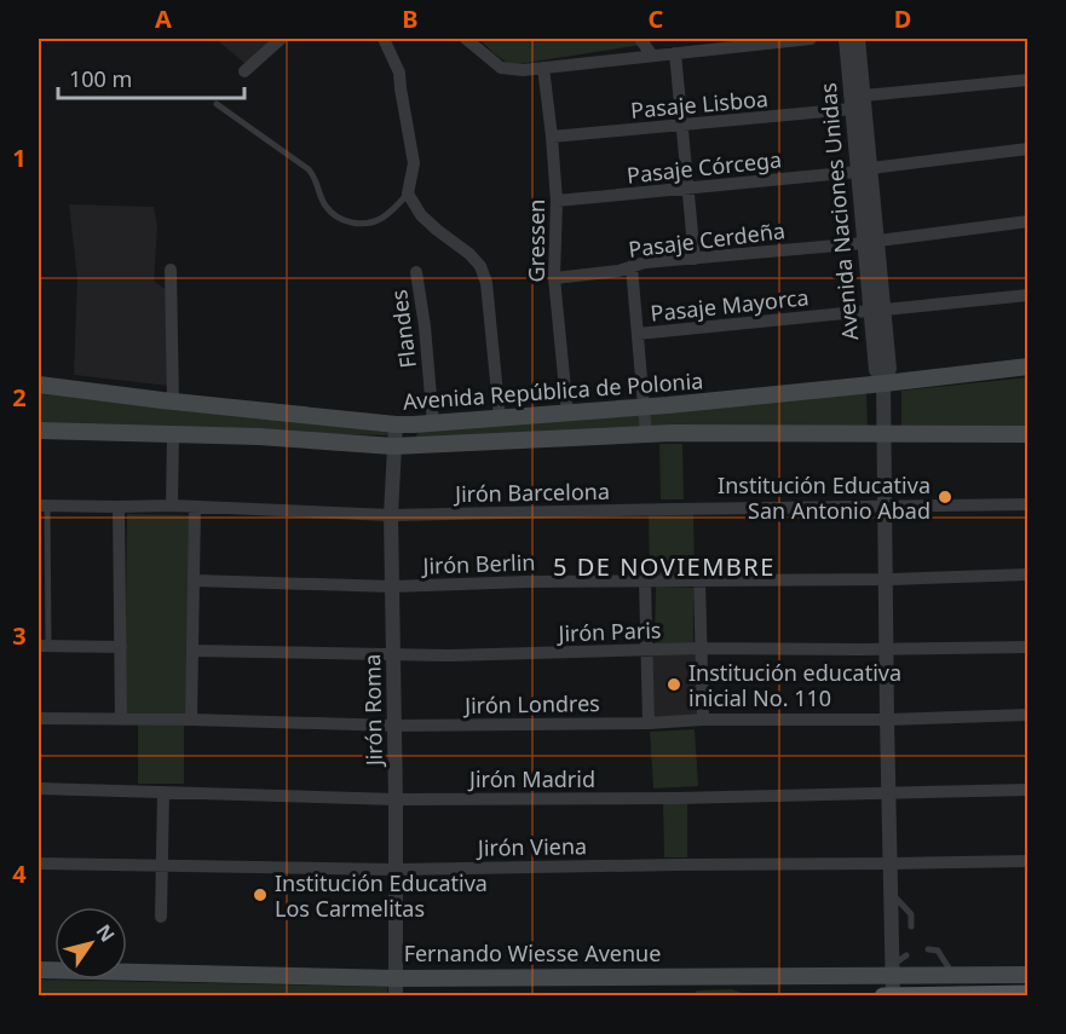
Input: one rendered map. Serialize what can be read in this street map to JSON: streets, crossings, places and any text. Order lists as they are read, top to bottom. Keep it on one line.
{"streets":{"main road":["Avenida República de Polonia","Fernando Wiesse Avenue"],"street":["Pasaje Lisboa","Pasaje Córcega","Avenida Naciones Unidas","Pasaje Cerdeña","Gressen","Pasaje Mayorca","Flandes","Jirón Barcelona","Jirón Berlin","Jirón Paris","Jirón Londres","Jirón Roma","Jirón Madrid","Jirón Viena"]},"crossings":[["Pasaje Lisboa","Avenida Naciones Unidas"],["Pasaje Lisboa","Gressen"],["Pasaje Córcega","Avenida Naciones Unidas"],["Pasaje Córcega","Gressen"],["Avenida Naciones Unidas","Pasaje Cerdeña"],["Avenida Naciones Unidas","Pasaje Mayorca"],["Avenida Naciones Unidas","Avenida República de Polonia"],["Avenida Naciones Unidas","Jirón Barcelona"],["Avenida Naciones Unidas","Jirón Berlin"],["Avenida Naciones Unidas","Jirón Paris"],["Avenida Naciones Unidas","Jirón Londres"],["Avenida Naciones Unidas","Jirón Madrid"],["Avenida Naciones Unidas","Jirón Viena"],["Avenida Naciones Unidas","Fernando Wiesse Avenue"],["Pasaje Cerdeña","Gressen"],["Gressen","Avenida República de Polonia"],["Flandes","Avenida República de Polonia"],["Avenida República de Polonia","Jirón Roma"],["Jirón Barcelona","Jirón Roma"],["Jirón Berlin","Jirón Roma"],["Jirón Paris","Jirón Roma"],["Jirón Londres","Jirón Roma"],["Jirón Roma","Jirón Madrid"],["Jirón Roma","Jirón Viena"],["Jirón Roma","Fernando Wiesse Avenue"]],"districts":["5 DE NOVIEMBRE"],"places":["Institución Educativa San Antonio Abad","Institución educativa inicial No. 110","Institución Educativa Los Carmelitas"],"scale_bar":"100 m","north":"top right","grid":{"columns":["A","B","C","D"],"rows":["1","2","3","4"]}}
